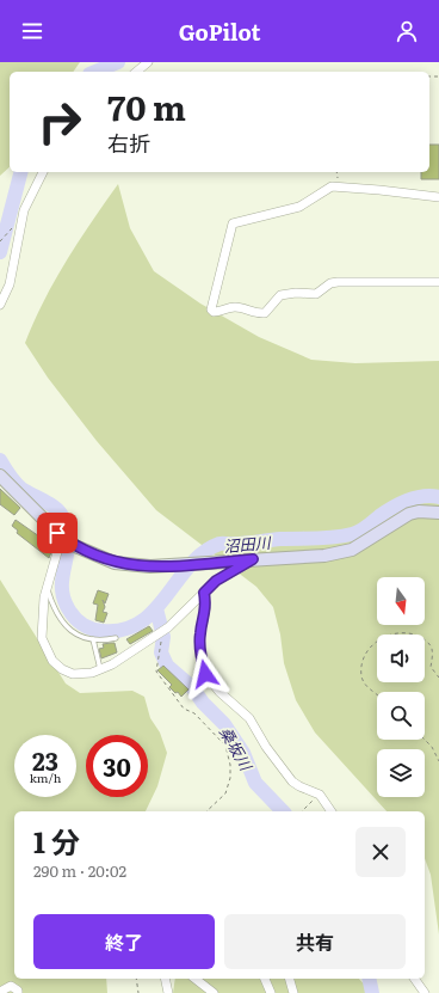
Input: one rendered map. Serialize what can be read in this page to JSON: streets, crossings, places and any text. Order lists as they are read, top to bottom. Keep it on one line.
{"water":["沼田川","桑坂川"],"north":"bottom","page":{"header":"GoPilot","turn":["70 m","右折"],"speed":"23 km/h","limit":"30","heading":["1 分","290 m · 20:02"],"buttons":["終了","共有"]}}
